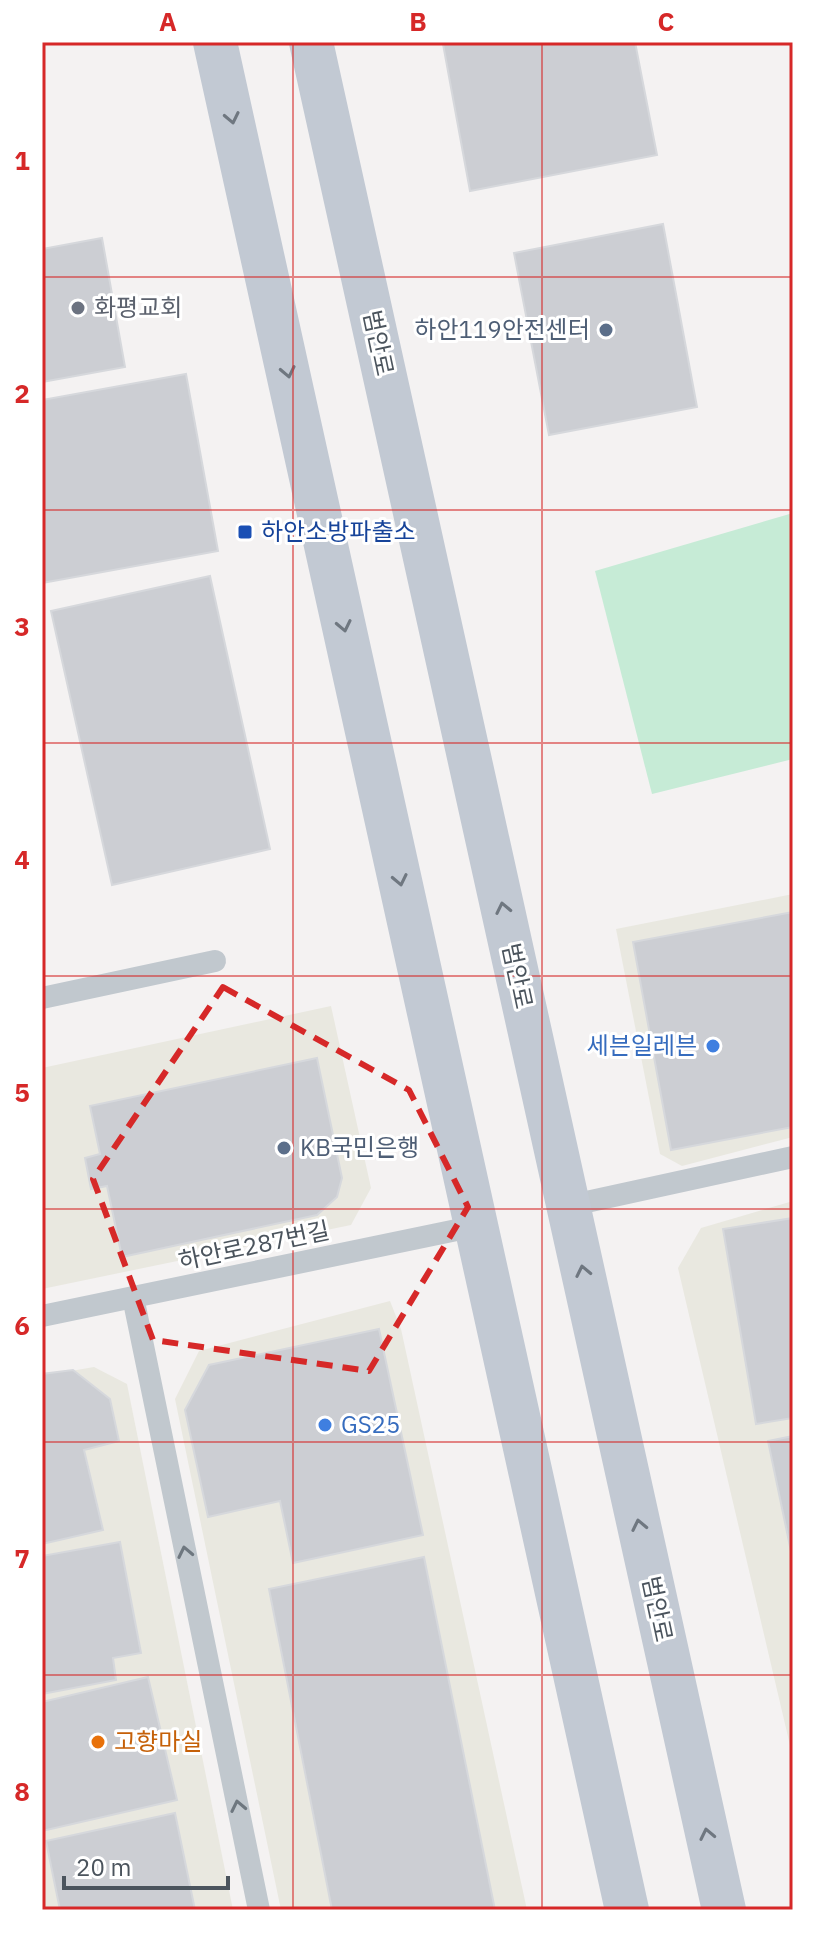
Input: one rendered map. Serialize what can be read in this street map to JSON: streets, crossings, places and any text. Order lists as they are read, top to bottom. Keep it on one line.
{"streets":{"main road":["범안로"],"lane":["하안로287번길"]},"places":{"other":["화평교회","하안119안전센터","세븐일레븐","KB국민은행","GS25","고향마실"],"transit":["하안소방파출소"]},"scale_bar":"20 m","grid":{"columns":["A","B","C"],"rows":["1","2","3","4","5","6","7","8"]}}
